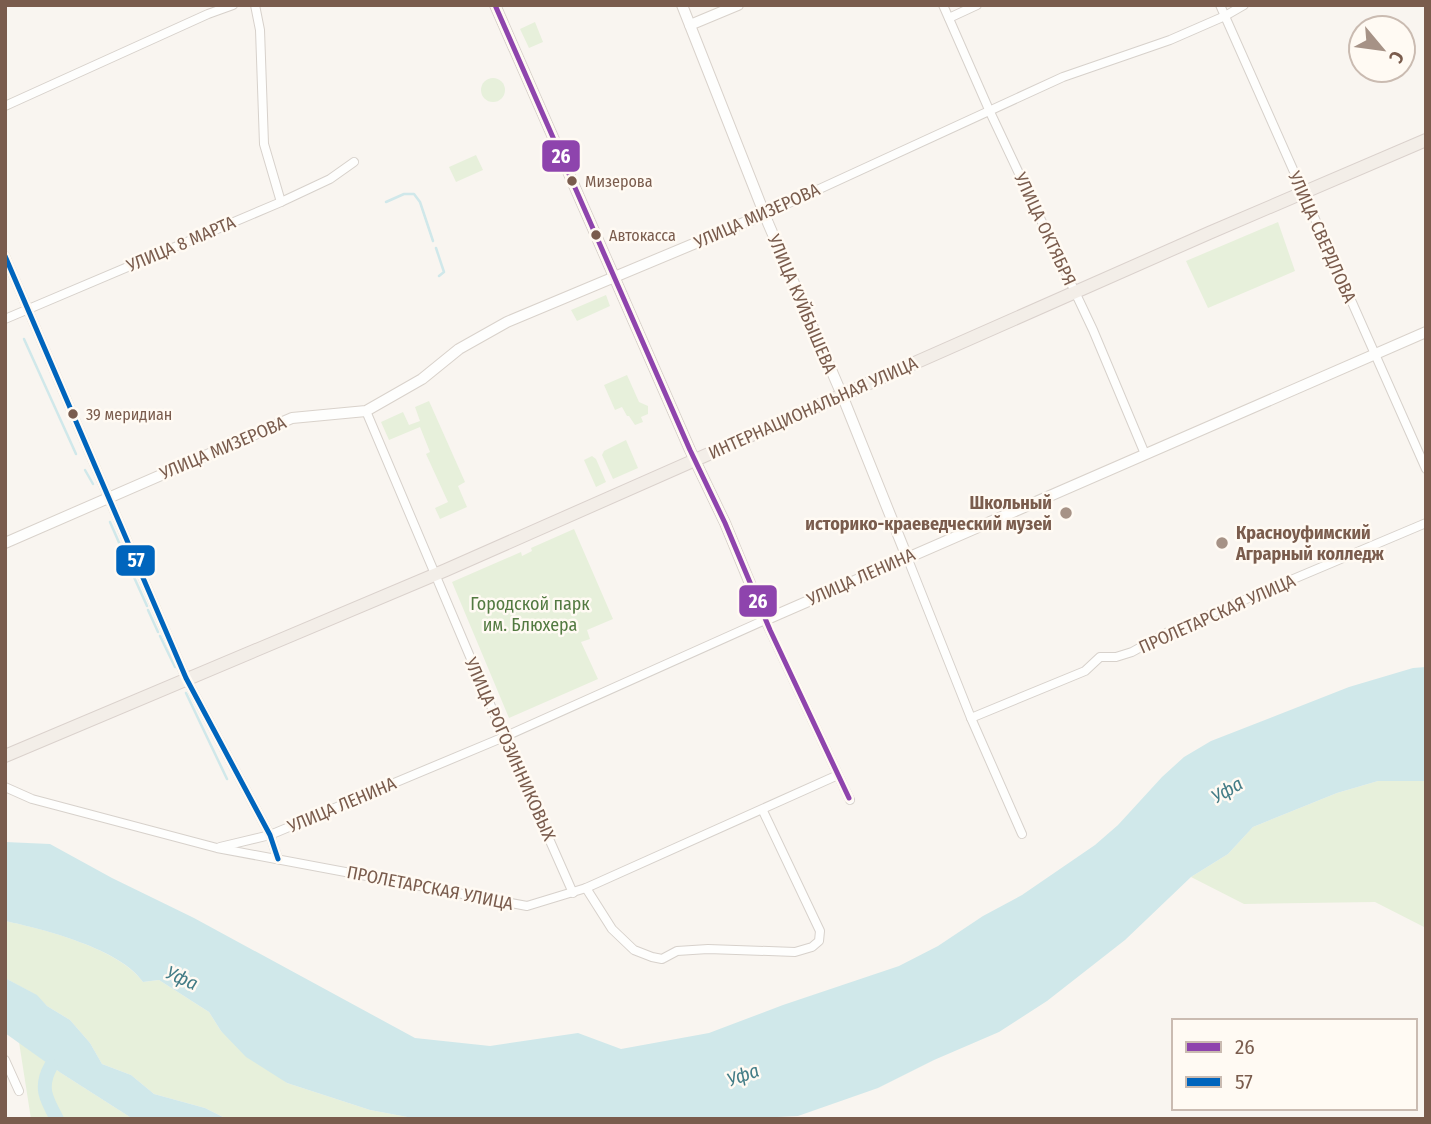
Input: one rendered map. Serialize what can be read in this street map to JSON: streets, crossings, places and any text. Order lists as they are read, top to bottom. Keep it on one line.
{"streets":{"main road":["УЛИЦА МИЗЕРОВА","УЛИЦА КУЙБЫШЕВА","ИНТЕРНАЦИОНАЛЬНАЯ УЛИЦА","УЛИЦА ЛЕНИНА"],"street":["УЛИЦА ОКТЯБРЯ","УЛИЦА СВЕРДЛОВА","УЛИЦА 8 МАРТА","ПРОЛЕТАРСКАЯ УЛИЦА","УЛИЦА РОГОЗИННИКОВЫХ"]},"crossings":[["УЛИЦА МИЗЕРОВА","УЛИЦА ОКТЯБРЯ"],["УЛИЦА МИЗЕРОВА","УЛИЦА СВЕРДЛОВА"],["УЛИЦА МИЗЕРОВА","УЛИЦА КУЙБЫШЕВА"],["УЛИЦА МИЗЕРОВА","УЛИЦА РОГОЗИННИКОВЫХ"],["УЛИЦА ОКТЯБРЯ","ИНТЕРНАЦИОНАЛЬНАЯ УЛИЦА"],["УЛИЦА ОКТЯБРЯ","УЛИЦА ЛЕНИНА"],["УЛИЦА СВЕРДЛОВА","ИНТЕРНАЦИОНАЛЬНАЯ УЛИЦА"],["УЛИЦА СВЕРДЛОВА","УЛИЦА ЛЕНИНА"],["УЛИЦА КУЙБЫШЕВА","ИНТЕРНАЦИОНАЛЬНАЯ УЛИЦА"],["УЛИЦА КУЙБЫШЕВА","УЛИЦА ЛЕНИНА"],["УЛИЦА КУЙБЫШЕВА","ПРОЛЕТАРСКАЯ УЛИЦА"],["ИНТЕРНАЦИОНАЛЬНАЯ УЛИЦА","УЛИЦА РОГОЗИННИКОВЫХ"],["УЛИЦА ЛЕНИНА","ПРОЛЕТАРСКАЯ УЛИЦА"],["УЛИЦА ЛЕНИНА","УЛИЦА РОГОЗИННИКОВЫХ"],["ПРОЛЕТАРСКАЯ УЛИЦА","УЛИЦА РОГОЗИННИКОВЫХ"]],"water":["Уфа"],"parks":["Городской парк им. Блюхера"],"places":["Мизерова","Автокасса","39 меридиан","Школьный историко-краеведческий музей","Красноуфимский Аграрный колледж"],"lines":["transit line 26","transit line 57"],"legend":["26","57"],"north":"bottom right"}
